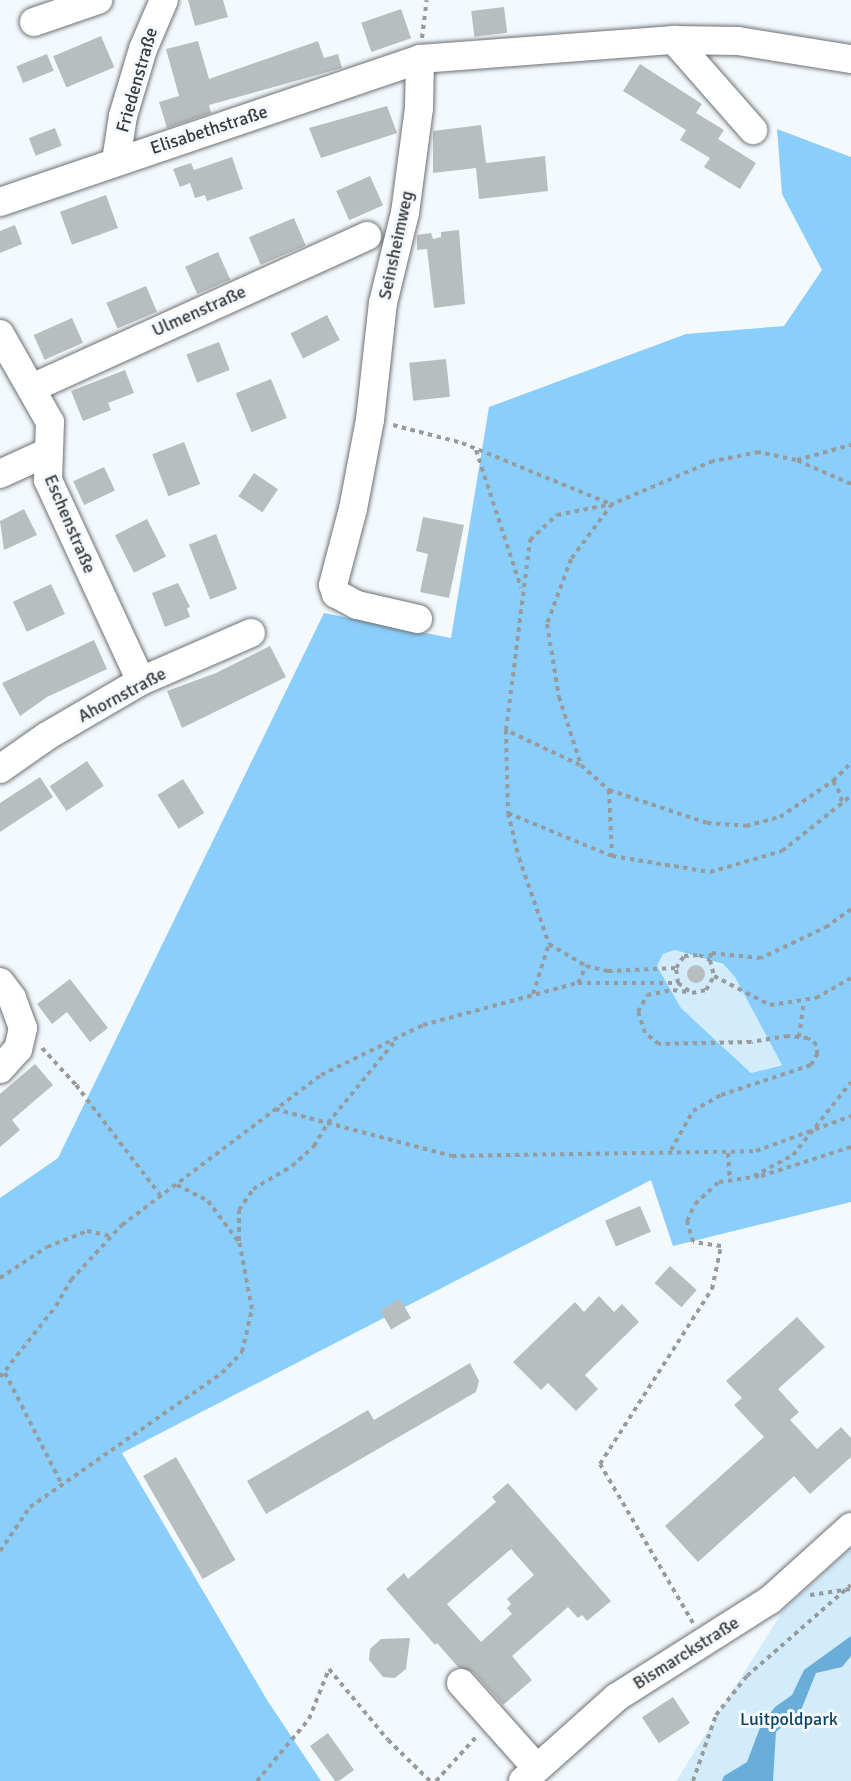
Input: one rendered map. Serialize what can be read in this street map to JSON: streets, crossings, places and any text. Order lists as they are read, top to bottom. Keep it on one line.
{"streets":{"street":["Friedenstraße","Elisabethstraße","Seinsheimweg","Ulmenstraße","Eschenstraße","Ahornstraße","Bismarckstraße"]},"crossings":[["Friedenstraße","Elisabethstraße"],["Elisabethstraße","Seinsheimweg"],["Ulmenstraße","Eschenstraße"],["Eschenstraße","Ahornstraße"]],"parks":["Luitpoldpark"]}
